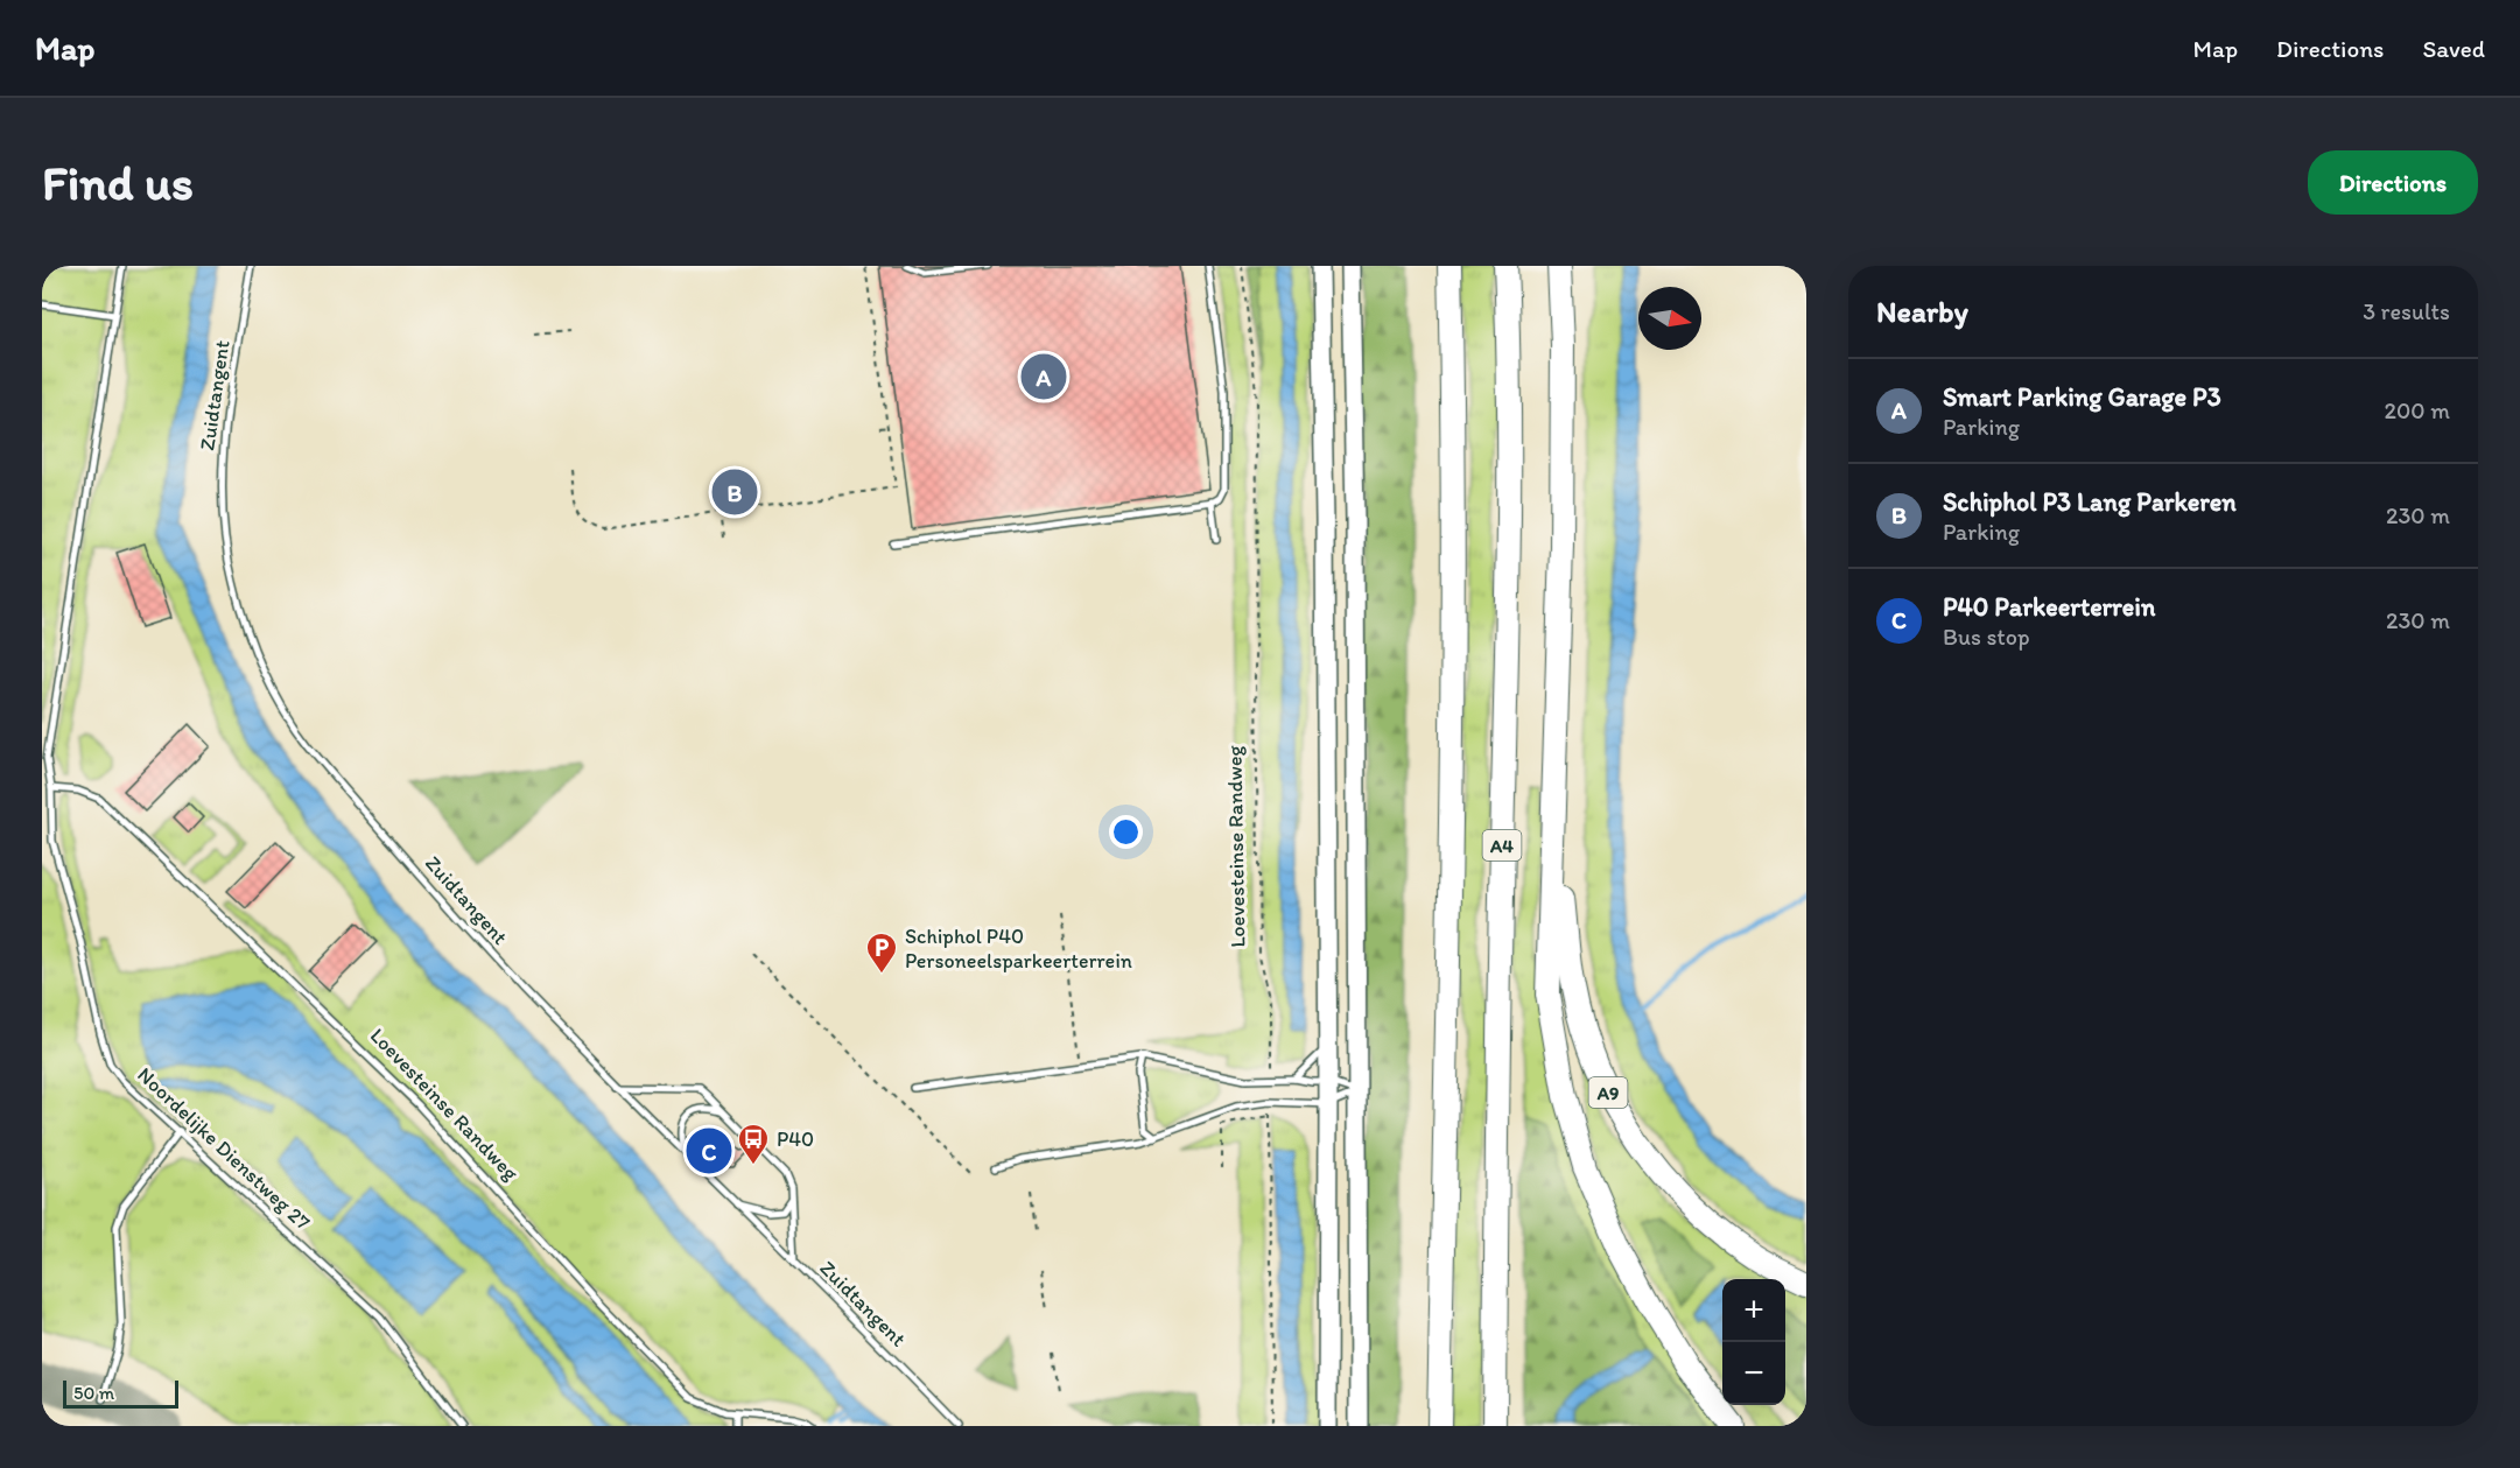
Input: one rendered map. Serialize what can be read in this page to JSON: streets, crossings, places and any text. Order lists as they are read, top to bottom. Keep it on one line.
{"streets":{"highway":["A4","A9"],"lane":["Zuidtangent","Loevesteinse Randweg","Noordelijke Dienstweg 27"]},"crossings":[["Loevesteinse Randweg","Noordelijke Dienstweg 27"]],"places":{"parking":["Schiphol P40 Personeelsparkeerterrein"],"bus stop":["P40"]},"scale_bar":"50 m","north":"right","page":{"header":"Map","nav":["Map","Directions","Saved"],"buttons":"Directions","title":"Find us","heading":["Nearby","3 results"],"pins":["A","B","C"],"list":[{"mark":"A","name":"Smart Parking Garage P3","note":"Parking","value":"200 m"},{"mark":"B","name":"Schiphol P3 Lang Parkeren","note":"Parking","value":"230 m"},{"mark":"C","name":"P40 Parkeerterrein","note":"Bus stop","value":"230 m"}],"map_buttons":["+","−"],"scale":"50 m"}}
